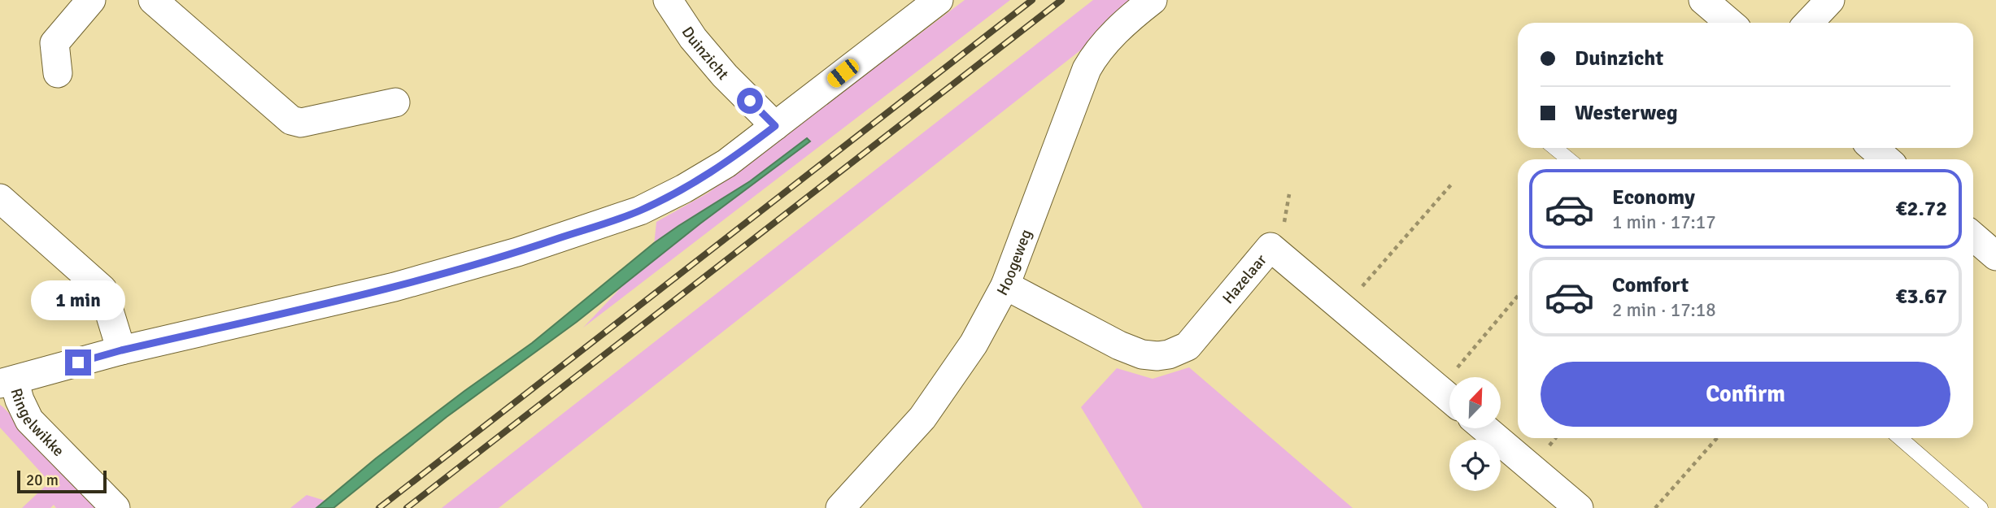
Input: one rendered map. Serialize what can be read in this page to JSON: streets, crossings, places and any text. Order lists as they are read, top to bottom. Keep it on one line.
{"streets":{"street":["Duinzicht","Hoogeweg","Hazelaar","Ringelwikke"]},"crossings":[["Hoogeweg","Hazelaar"]],"scale_bar":"20 m","north":"top right","page":{"banner":["Duinzicht","Westerweg"],"list":[{"name":"Economy","note":"1 min · 17:17","value":"€2.72"},{"name":"Comfort","note":"2 min · 17:18","value":"€3.67"}],"bubble":"1 min","buttons":"Confirm","scale":"20 m"}}
